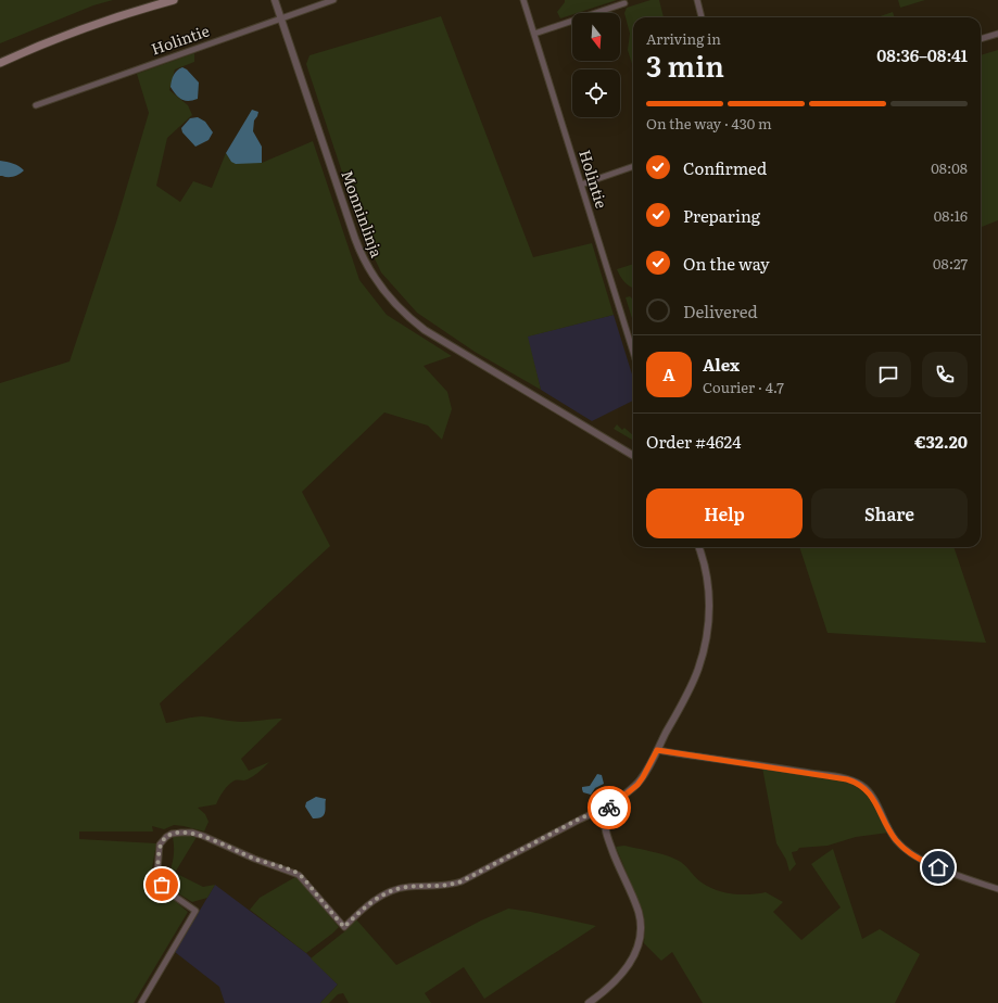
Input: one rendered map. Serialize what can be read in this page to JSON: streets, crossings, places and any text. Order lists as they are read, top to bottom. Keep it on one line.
{"streets":{"street":["Holintie","Monninlinja"]},"crossings":[["Holintie","Monninlinja"]],"north":"bottom","page":{"heading":["3 min","Arriving in","08:36–08:41"],"panel":["Alex","Courier · 4.7","Order #4624","€32.20"],"bar":"On the way · 430 m","list":[["Confirmed","08:08"],["Preparing","08:16"],["On the way","08:27"],"Delivered"],"round":"A","buttons":["Help","Share"]}}
